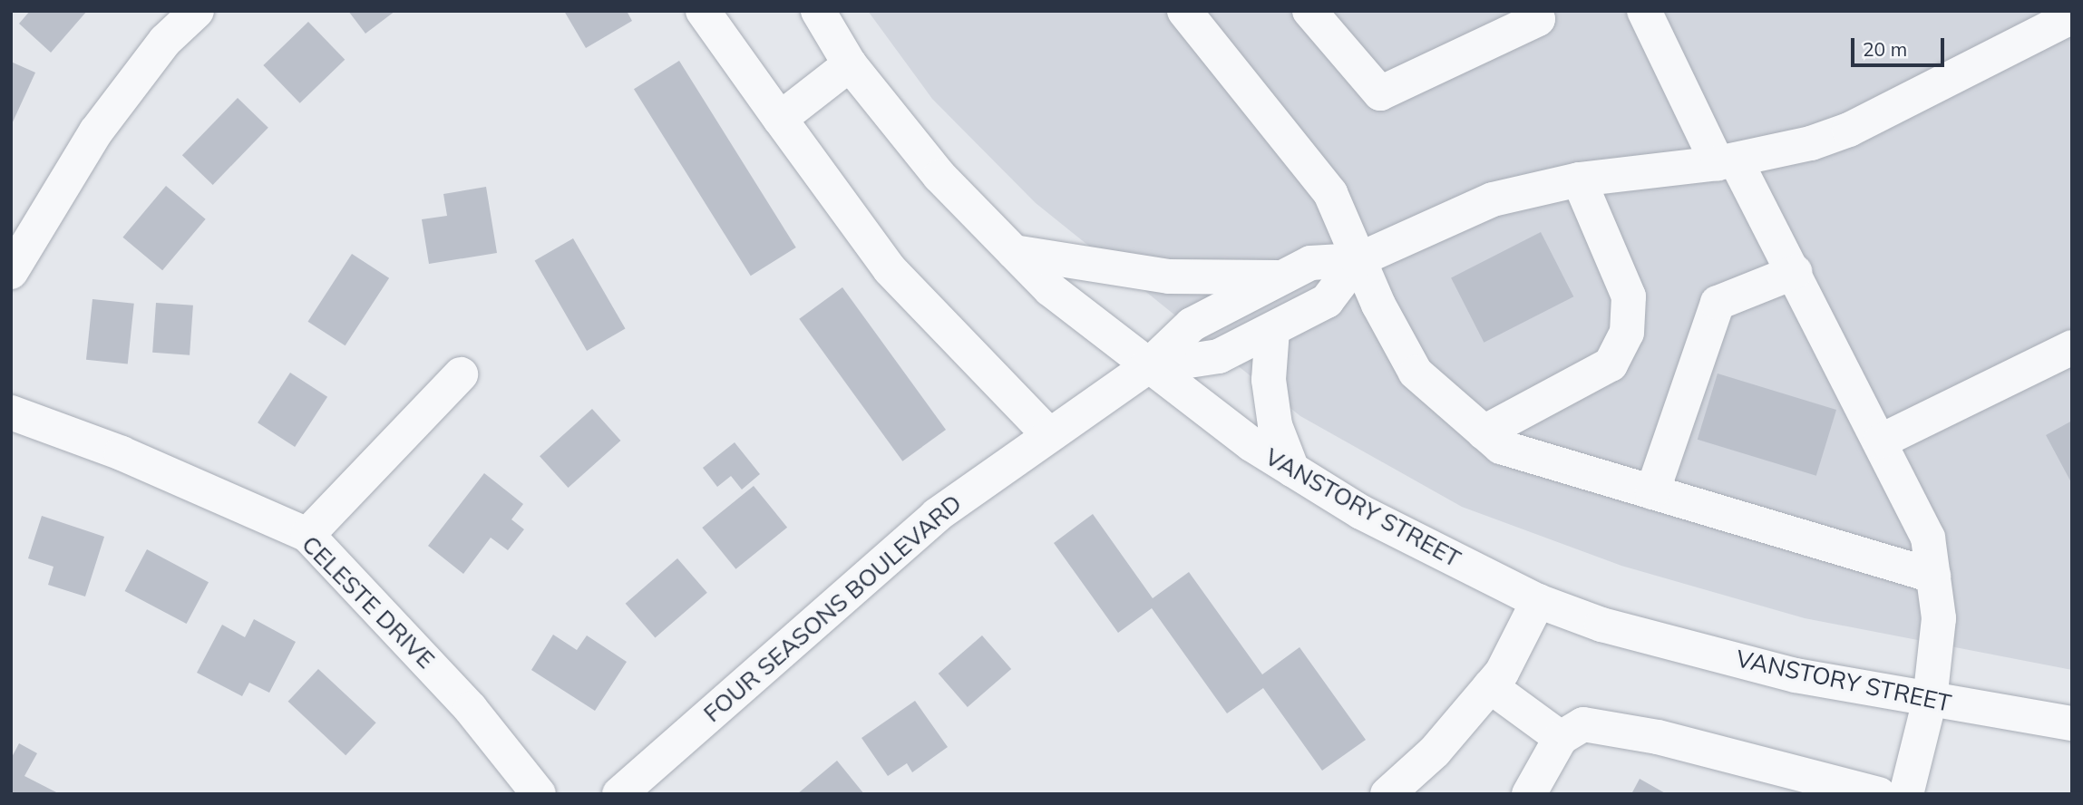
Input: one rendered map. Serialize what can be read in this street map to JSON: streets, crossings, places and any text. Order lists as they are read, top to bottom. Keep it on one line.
{"streets":{"street":["VANSTORY STREET","CELESTE DRIVE","FOUR SEASONS BOULEVARD"]},"crossings":[["VANSTORY STREET","FOUR SEASONS BOULEVARD"]],"scale_bar":"20 m"}
